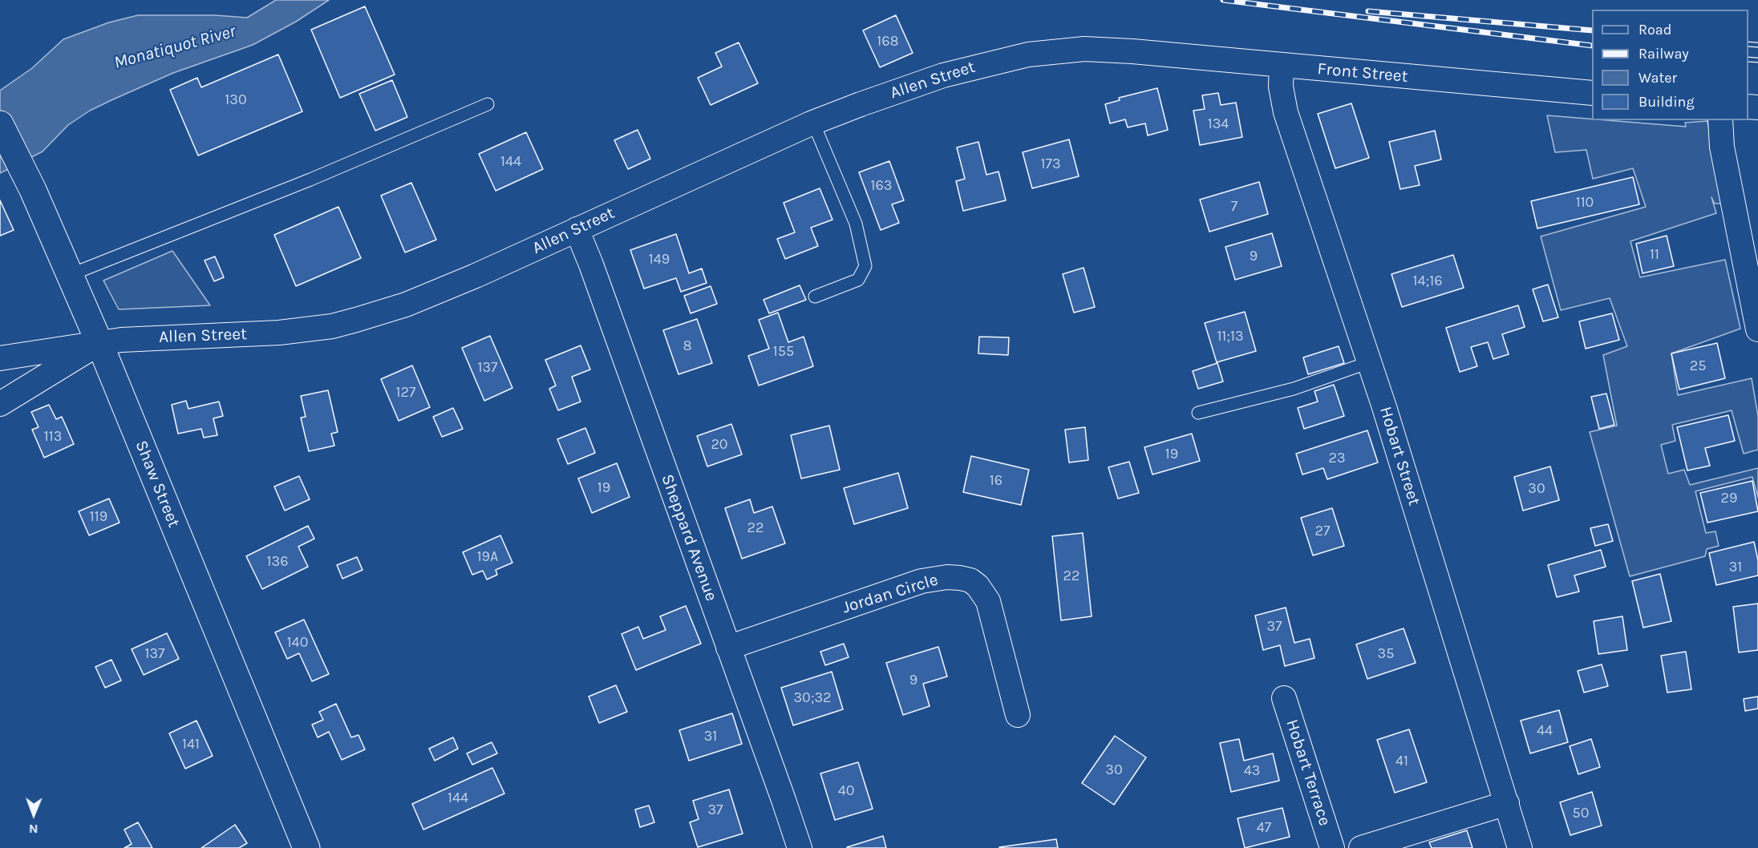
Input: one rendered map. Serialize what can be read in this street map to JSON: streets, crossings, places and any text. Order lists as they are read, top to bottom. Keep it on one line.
{"streets":{"street":["Front Street","Allen Street","Hobart Street","Shaw Street","Sheppard Avenue","Jordan Circle","Hobart Terrace"]},"crossings":[["Front Street","Allen Street"],["Front Street","Hobart Street"],["Allen Street","Shaw Street"],["Allen Street","Sheppard Avenue"],["Sheppard Avenue","Jordan Circle"]],"water":["Monatiquot River"],"house_numbers":["168","130","134","144","173","163","110","7","11","9","149","14;16","11;13","8","155","25","137","127","113","20","19","23","16","19","30","29","119","22","27","19A","136","31","22","37","140","137","35","9","30;32","44","31","141","41","30","43","40","144","37","50","47"],"legend":["Road","Railway","Water","Building"],"north":"bottom"}
